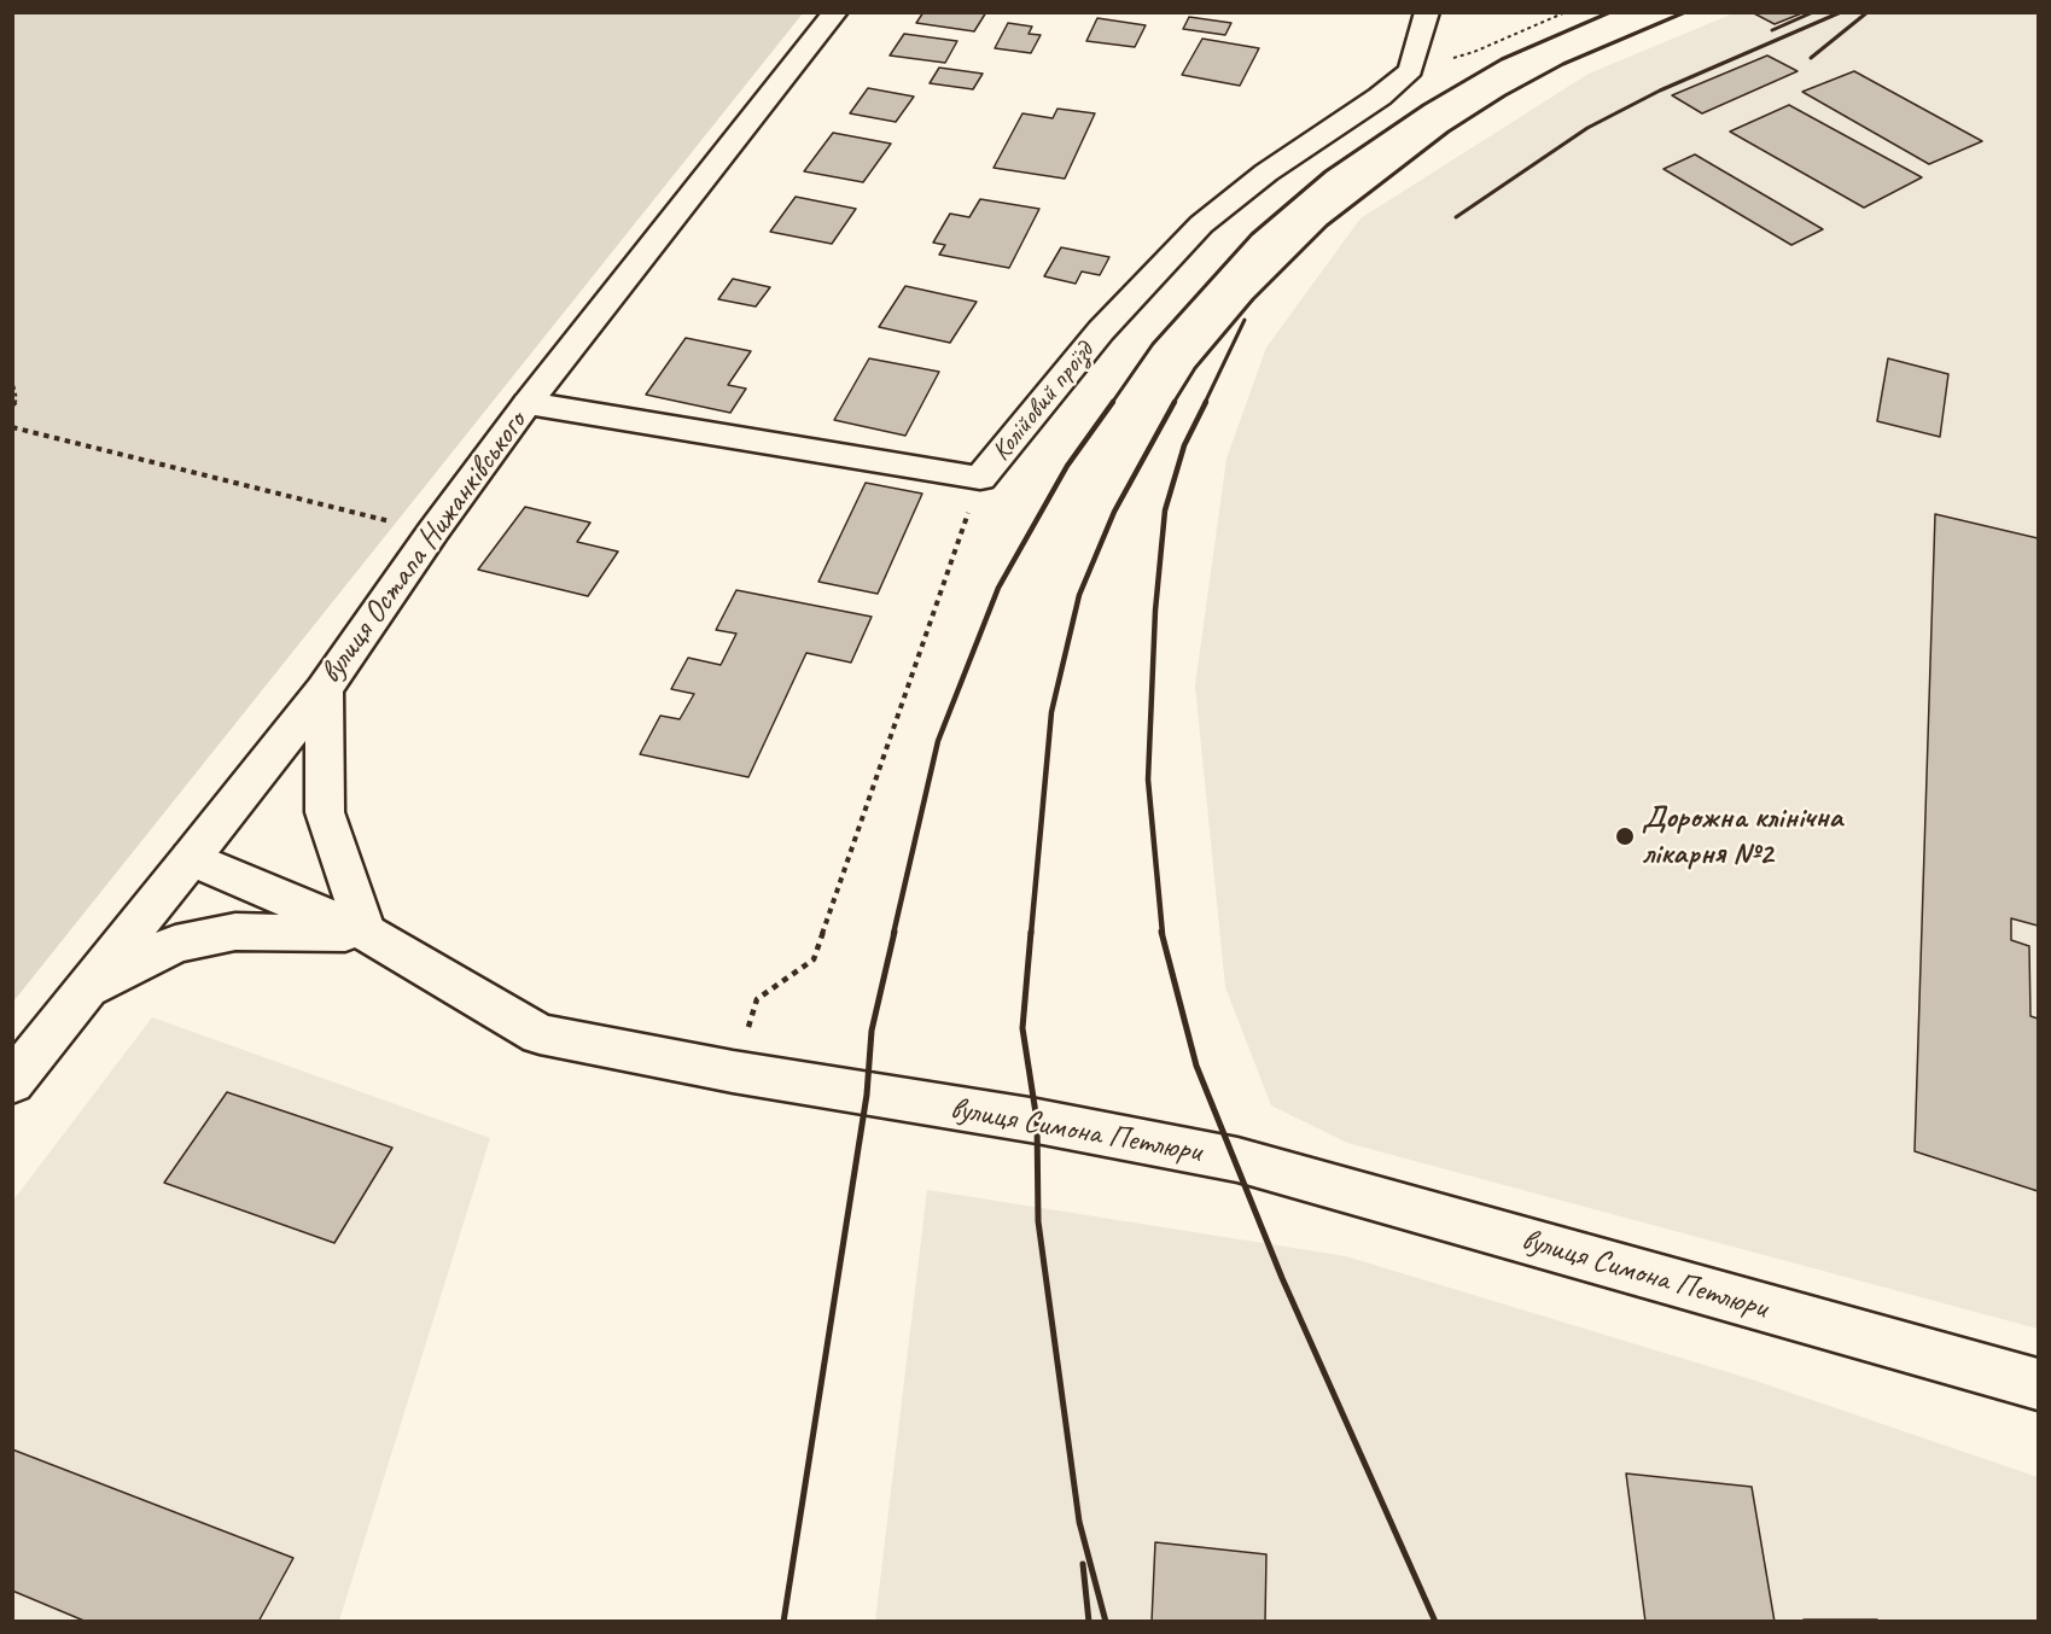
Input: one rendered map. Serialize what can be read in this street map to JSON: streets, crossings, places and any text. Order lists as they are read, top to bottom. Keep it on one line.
{"streets":{"street":["Колійовий проїзд","вулиця Остапа Нижанківського","вулиця Симона Петлюри"]},"crossings":[["Колійовий проїзд","вулиця Остапа Нижанківського"],["вулиця Остапа Нижанківського","вулиця Симона Петлюри"]],"places":["Дорожна клінічна лікарня №2"]}
